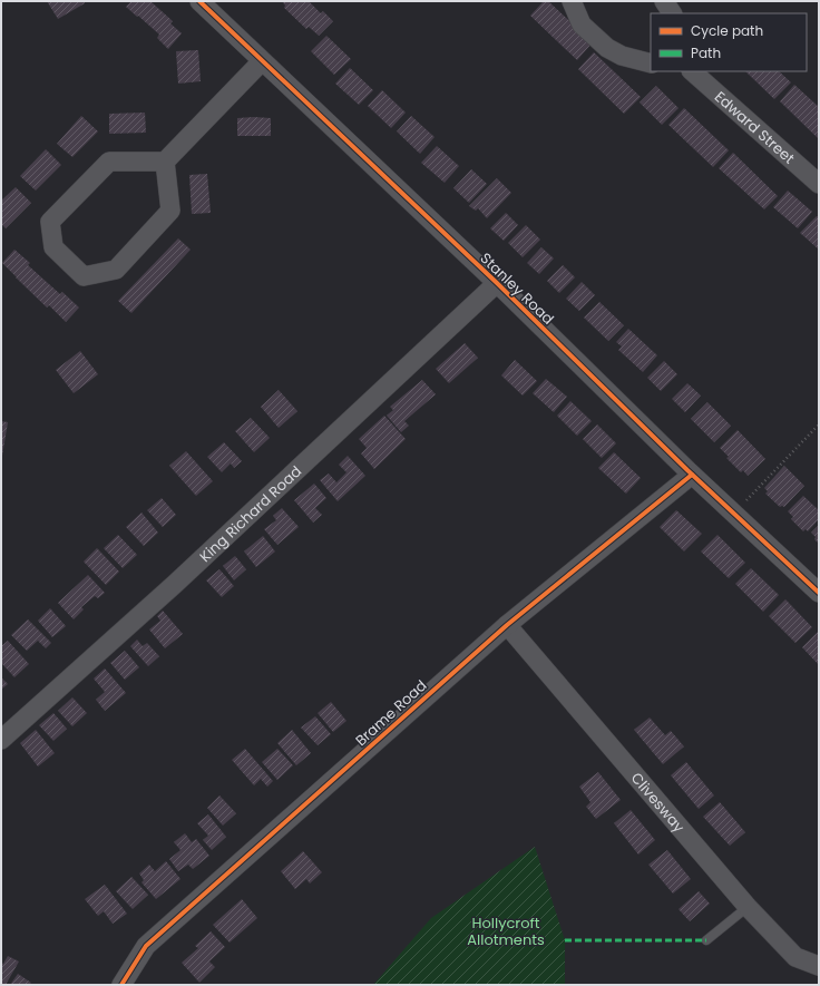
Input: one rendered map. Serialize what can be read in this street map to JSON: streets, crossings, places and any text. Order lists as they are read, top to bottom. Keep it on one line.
{"streets":{"street":["Edward Street","Stanley Road","King Richard Road","Brame Road","Clivesway"]},"crossings":[["Stanley Road","King Richard Road"],["Stanley Road","Brame Road"],["Brame Road","Clivesway"]],"parks":["Hollycroft Allotments"],"legend":["Cycle path","Path"]}
